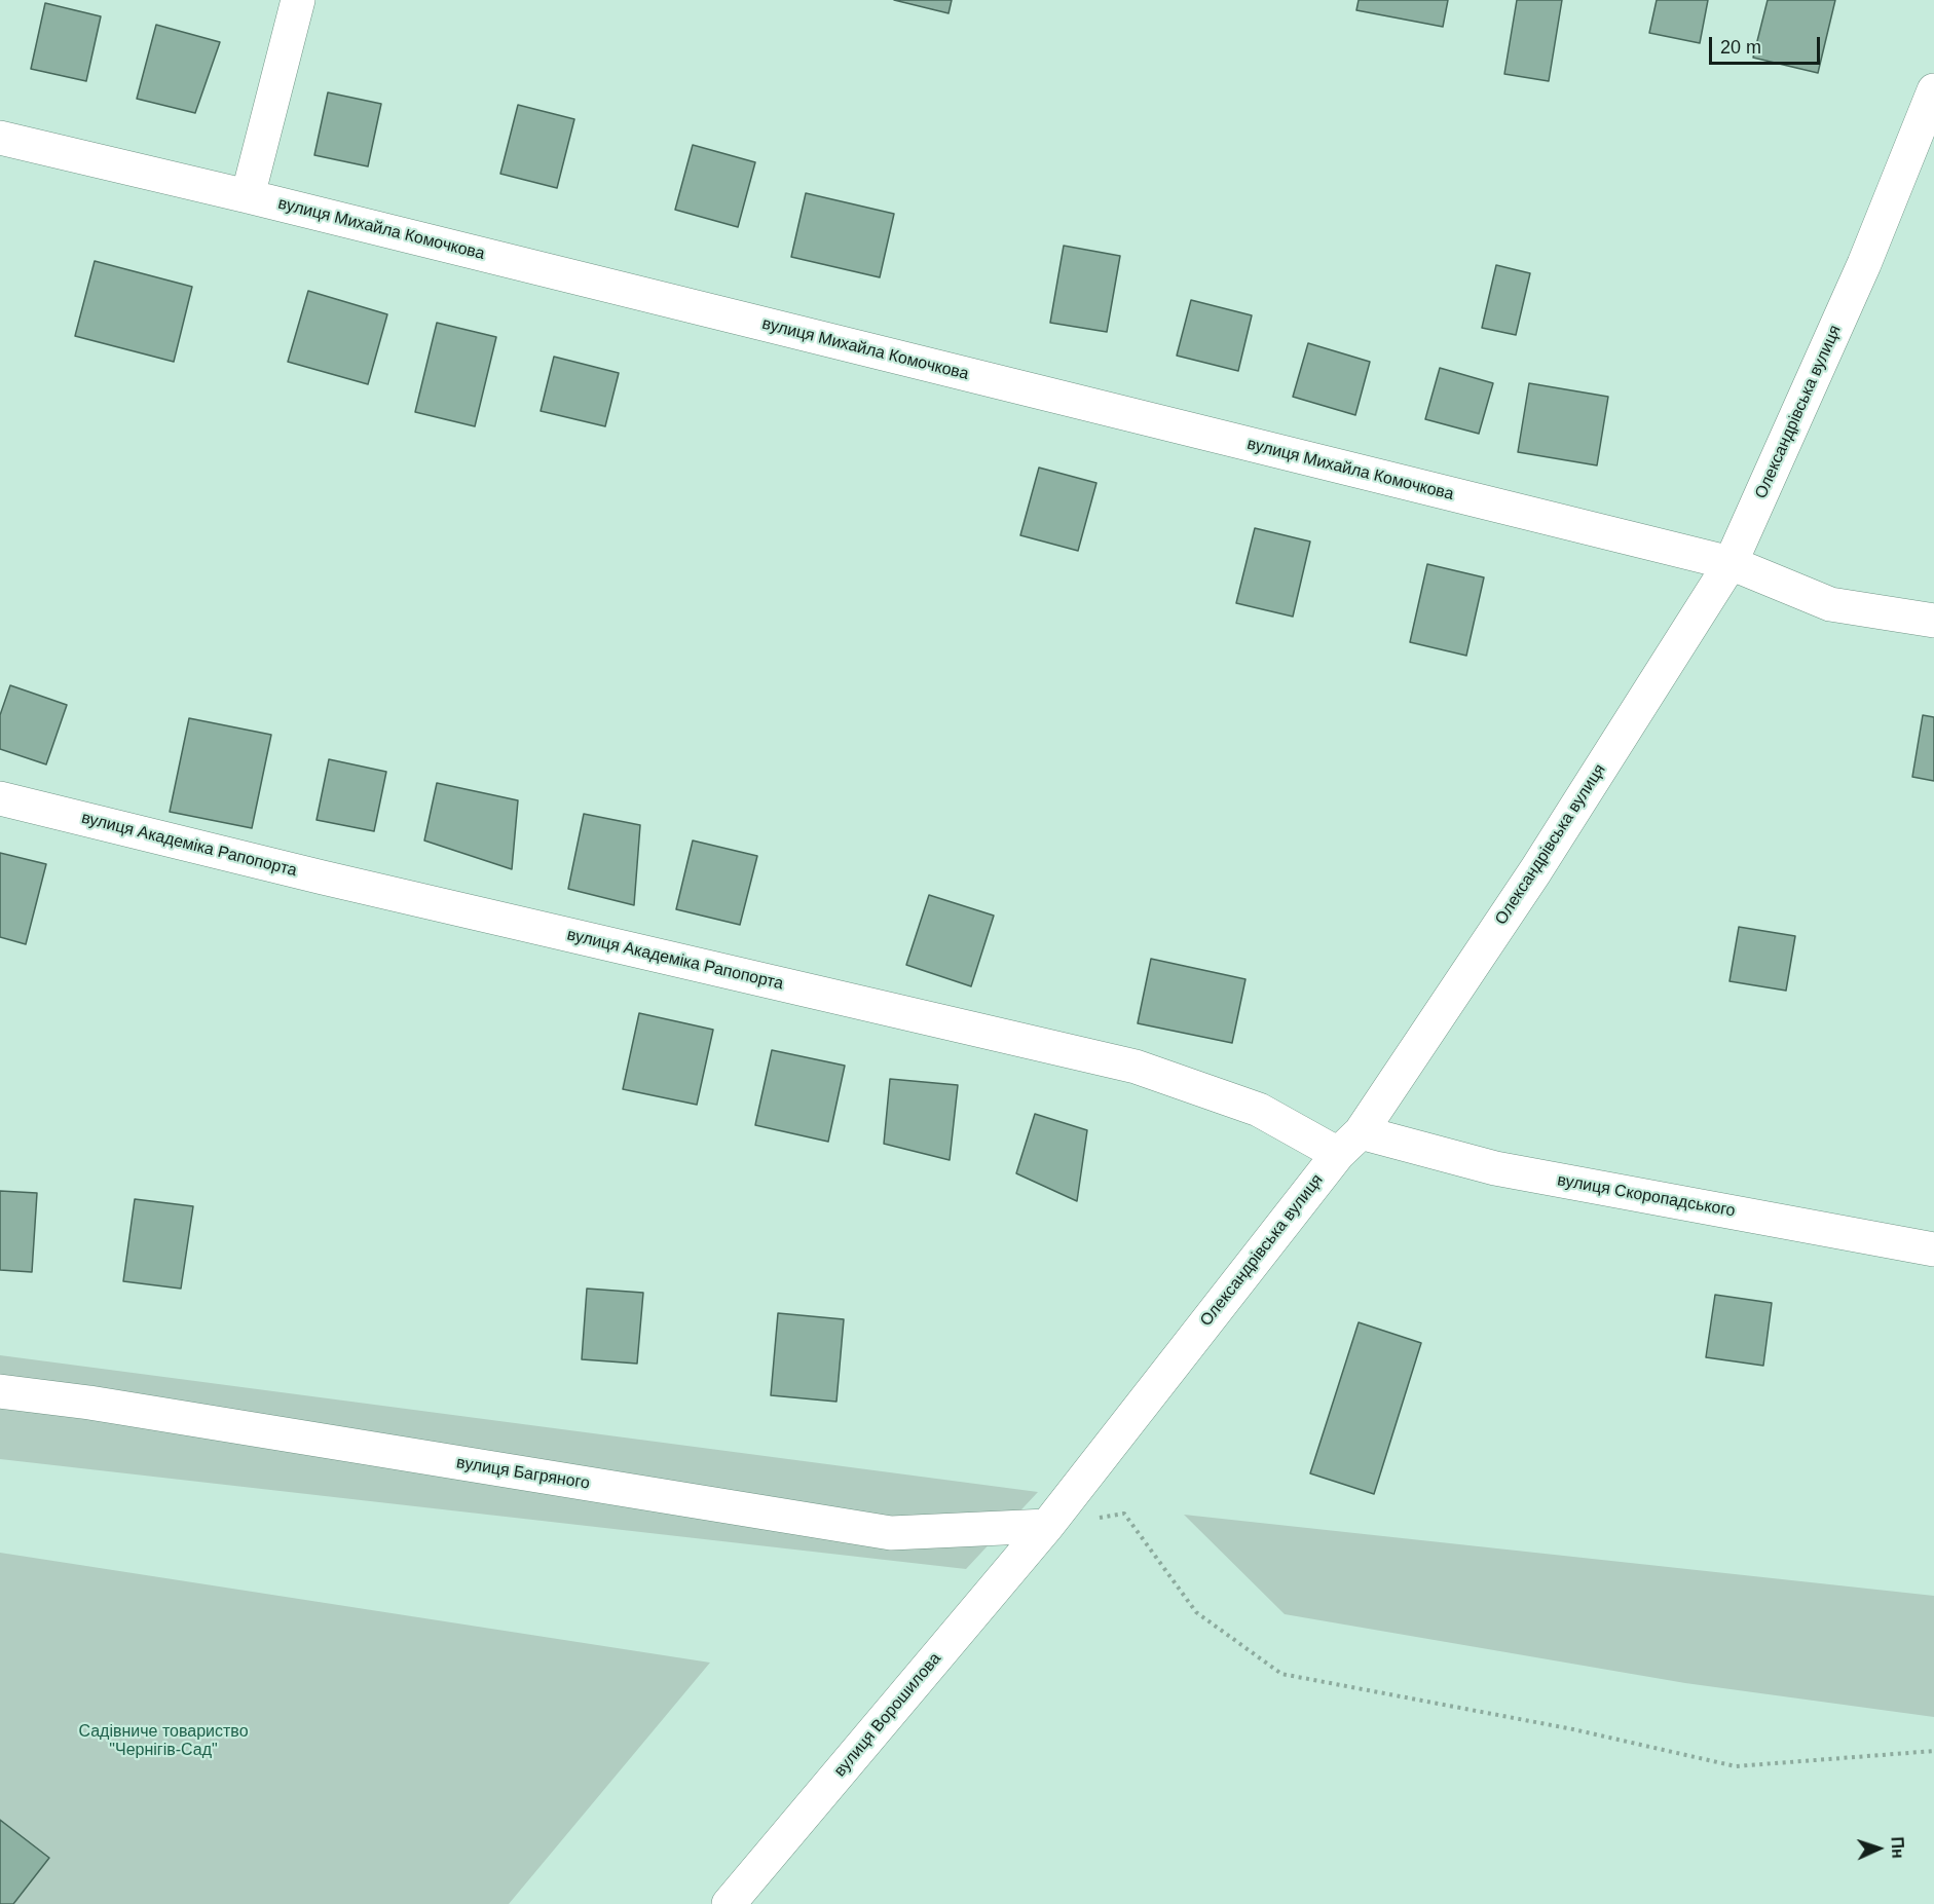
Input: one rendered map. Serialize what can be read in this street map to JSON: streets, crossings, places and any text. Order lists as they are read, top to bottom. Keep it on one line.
{"streets":{"street":["вулиця Михайла Комочкова","Олександрівська вулиця","вулиця Академіка Рапопорта","вулиця Скоропадського","вулиця Багряного","вулиця Ворошилова"]},"crossings":[["вулиця Михайла Комочкова","Олександрівська вулиця"],["Олександрівська вулиця","вулиця Академіка Рапопорта"],["Олександрівська вулиця","вулиця Скоропадського"],["Олександрівська вулиця","вулиця Багряного"],["Олександрівська вулиця","вулиця Ворошилова"],["вулиця Академіка Рапопорта","вулиця Скоропадського"],["вулиця Багряного","вулиця Ворошилова"]],"parks":["Садівниче товариство \"Чернігів-Сад\""],"scale_bar":"20 m","north":"right"}
